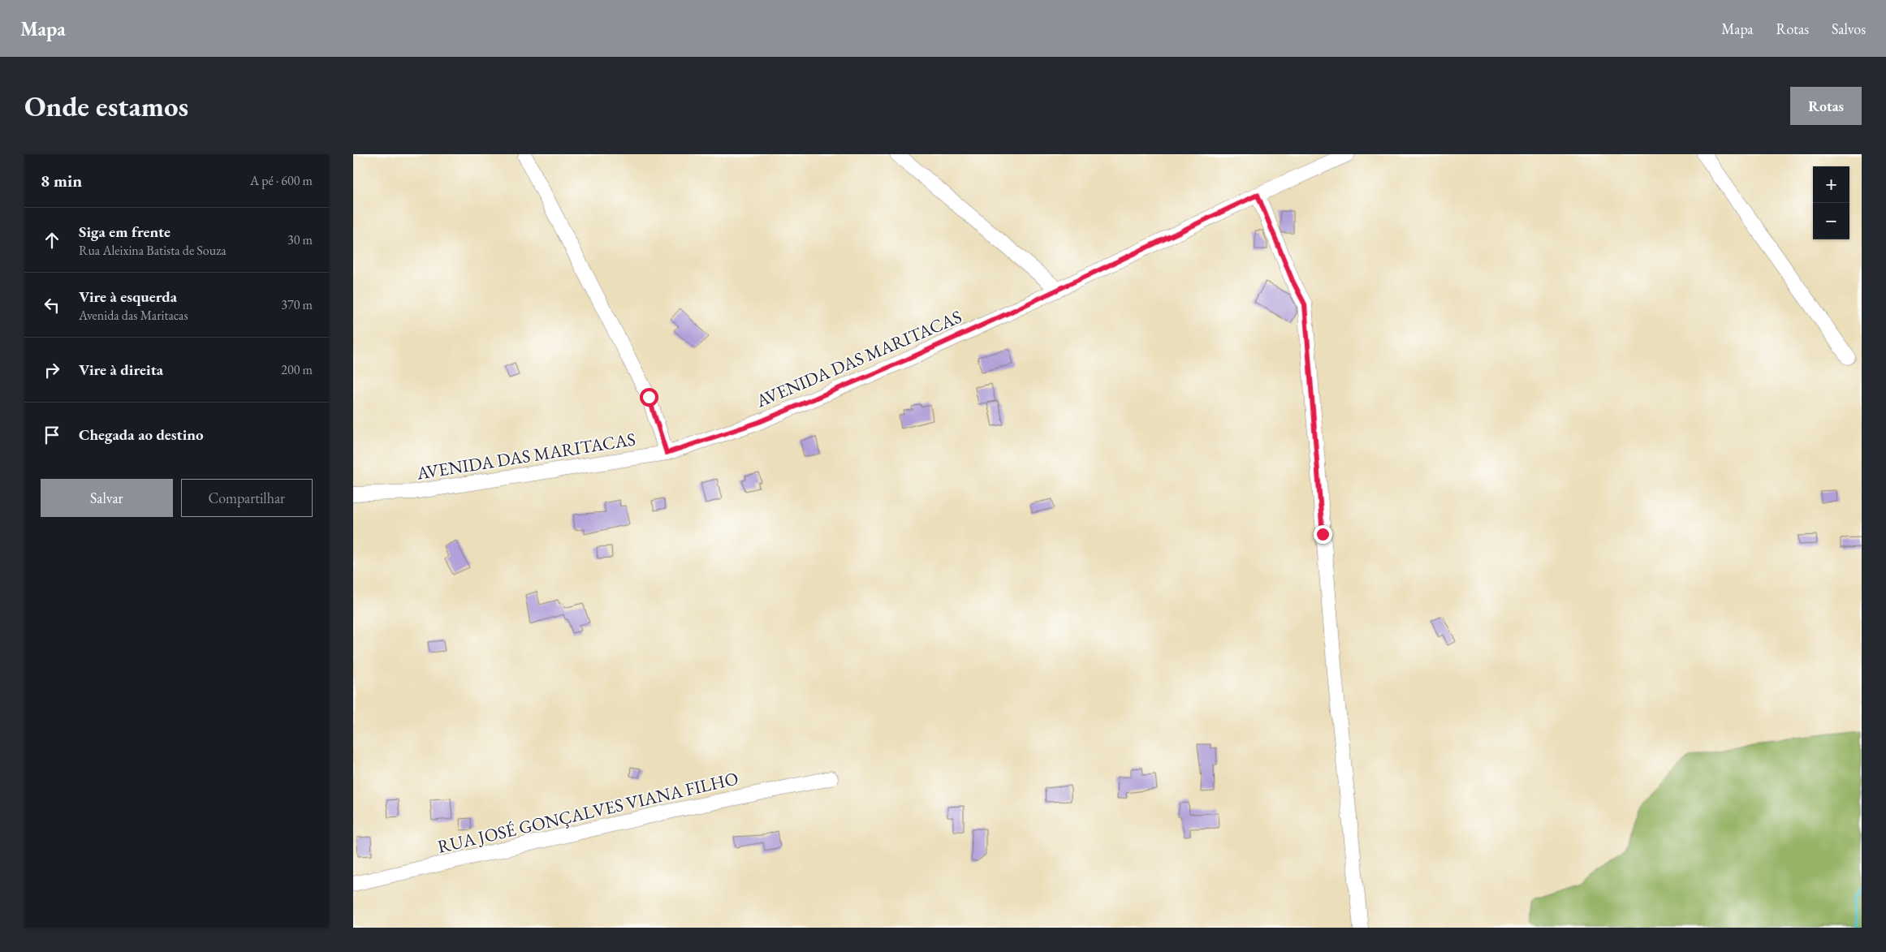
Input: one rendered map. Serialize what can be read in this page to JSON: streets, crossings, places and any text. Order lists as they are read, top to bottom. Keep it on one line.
{"streets":{"street":["AVENIDA DAS MARITACAS","RUA JOSÉ GONÇALVES VIANA FILHO"]},"page":{"header":"Mapa","nav":["Mapa","Rotas","Salvos"],"buttons":["Rotas",["Salvar","Compartilhar"]],"title":"Onde estamos","heading":["8 min","A pé · 600 m"],"map_buttons":["+","−"],"list":[["Siga em frente","Rua Aleixina Batista de Souza","30 m"],["Vire à esquerda","Avenida das Maritacas","370 m"],["Vire à direita","200 m"],"Chegada ao destino"]}}
